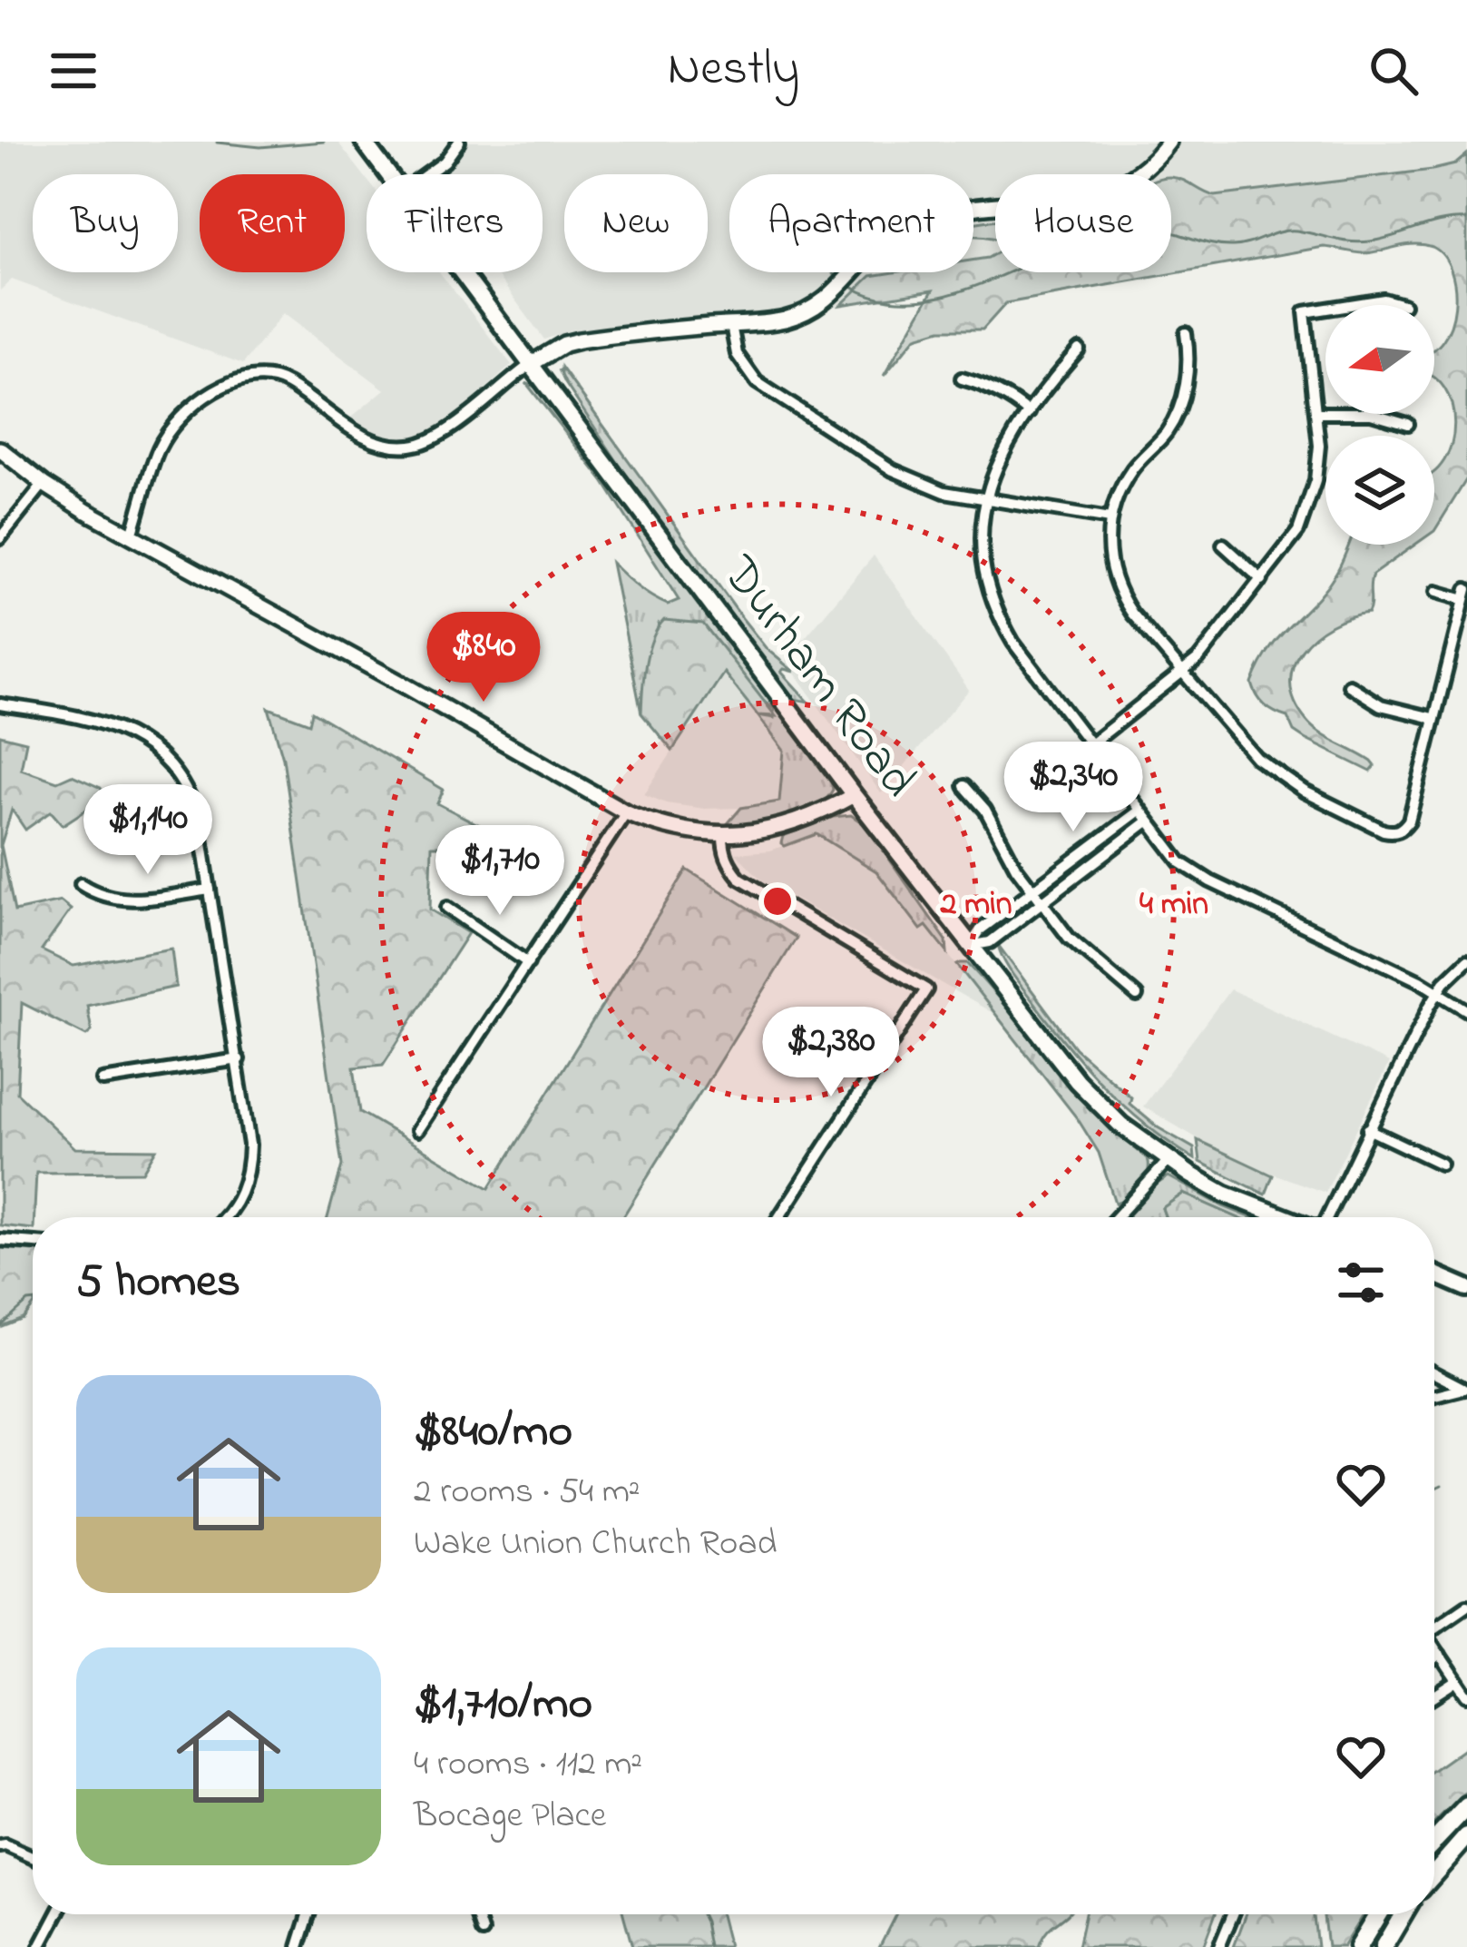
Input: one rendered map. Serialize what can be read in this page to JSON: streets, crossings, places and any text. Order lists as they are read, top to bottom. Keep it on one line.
{"streets":{"main road":["Durham Road"]},"north":"left","page":{"header":"Nestly","chip":["Buy","Rent","Filters","New","Apartment","House"],"price":["$840","$2,340","$1,140","$1,710","$2,380"],"heading":"5 homes","list":[{"name":"$840/mo","note":"2 rooms · 54 m² · Wake Union Church Road"},{"name":"$1,710/mo","note":"4 rooms · 112 m² · Bocage Place"}]},"rings":["2 min","4 min"]}
